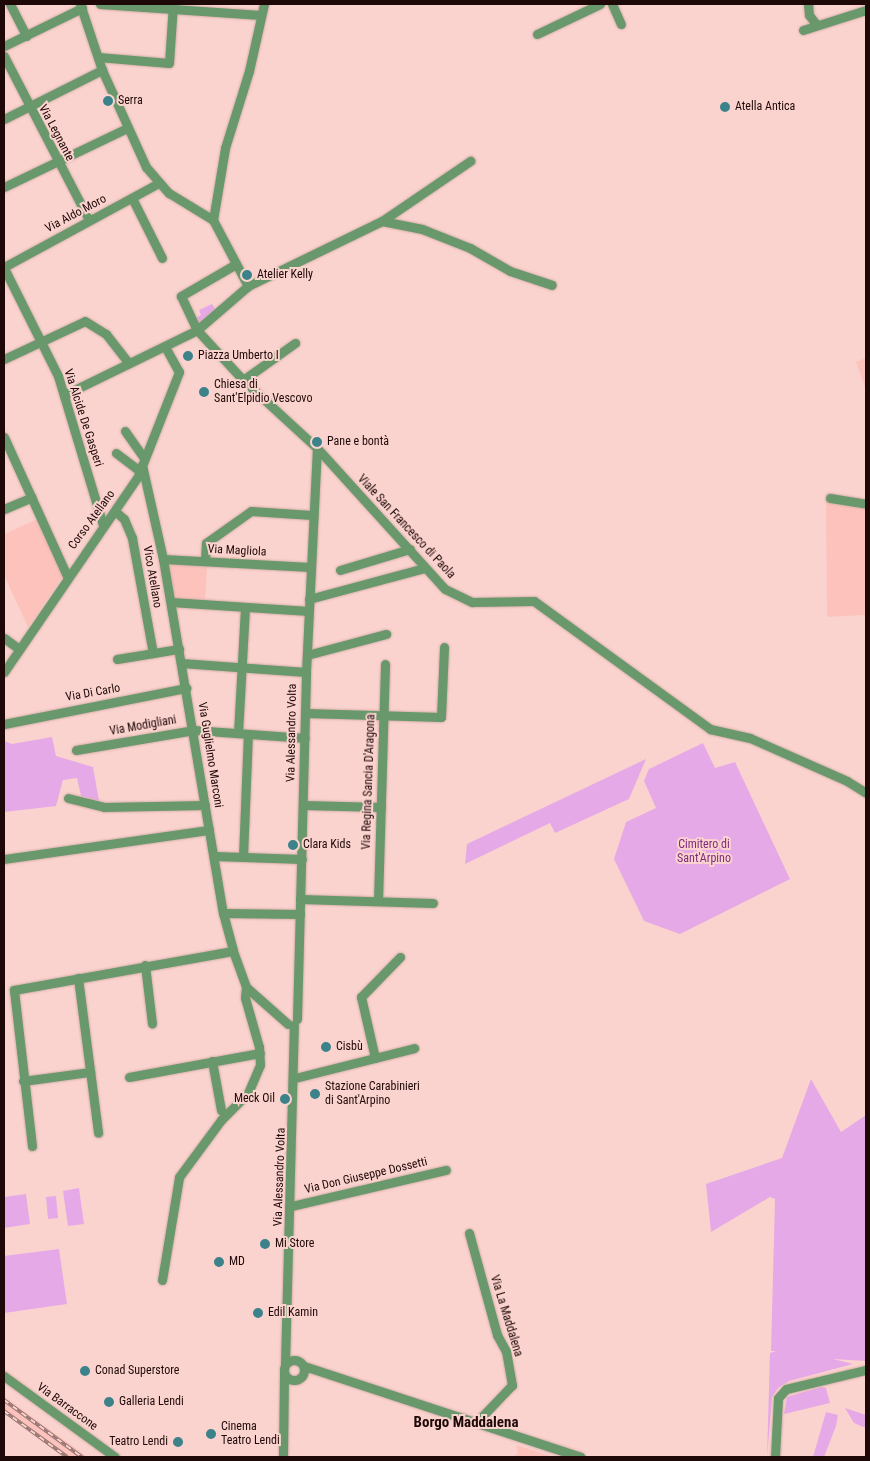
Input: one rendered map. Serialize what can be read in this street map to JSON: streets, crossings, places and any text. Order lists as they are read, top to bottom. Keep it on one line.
{"streets":{"street":["Via Legnante","Via Aldo Moro","Via Alcide De Gasperi","Corso Atellano","Viale San Francesco di Paola","Via Magliola","Vico Atellano","Via Di Carlo","Via Modigliani","Via Alessandro Volta","Via Guglielmo Marconi","Via Regina Sancia D'Aragona","Via Don Giuseppe Dossetti","Via La Maddalena","Via Barraccone"]},"crossings":[["Via Legnante","Via Aldo Moro"],["Via Aldo Moro","Via Alcide De Gasperi"],["Via Alcide De Gasperi","Corso Atellano"],["Corso Atellano","Vico Atellano"],["Corso Atellano","Via Guglielmo Marconi"],["Viale San Francesco di Paola","Via Alessandro Volta"],["Via Magliola","Via Alessandro Volta"],["Via Magliola","Via Guglielmo Marconi"],["Via Di Carlo","Via Guglielmo Marconi"],["Via Modigliani","Via Alessandro Volta"],["Via Modigliani","Via Guglielmo Marconi"],["Via Alessandro Volta","Via Guglielmo Marconi"],["Via Alessandro Volta","Via Don Giuseppe Dossetti"]],"districts":["Borgo Maddalena"],"parks":["Cimitero di Sant'Arpino"],"places":["Serra","Atella Antica","Atelier Kelly","Piazza Umberto I","Chiesa di Sant'Elpidio Vescovo","Pane e bontà","Clara Kids","Cisbù","Stazione Carabinieri di Sant'Arpino","Meck Oil","Mi Store","MD","Edil Kamin","Conad Superstore","Galleria Lendi","Cinema Teatro Lendi","Teatro Lendi"]}
